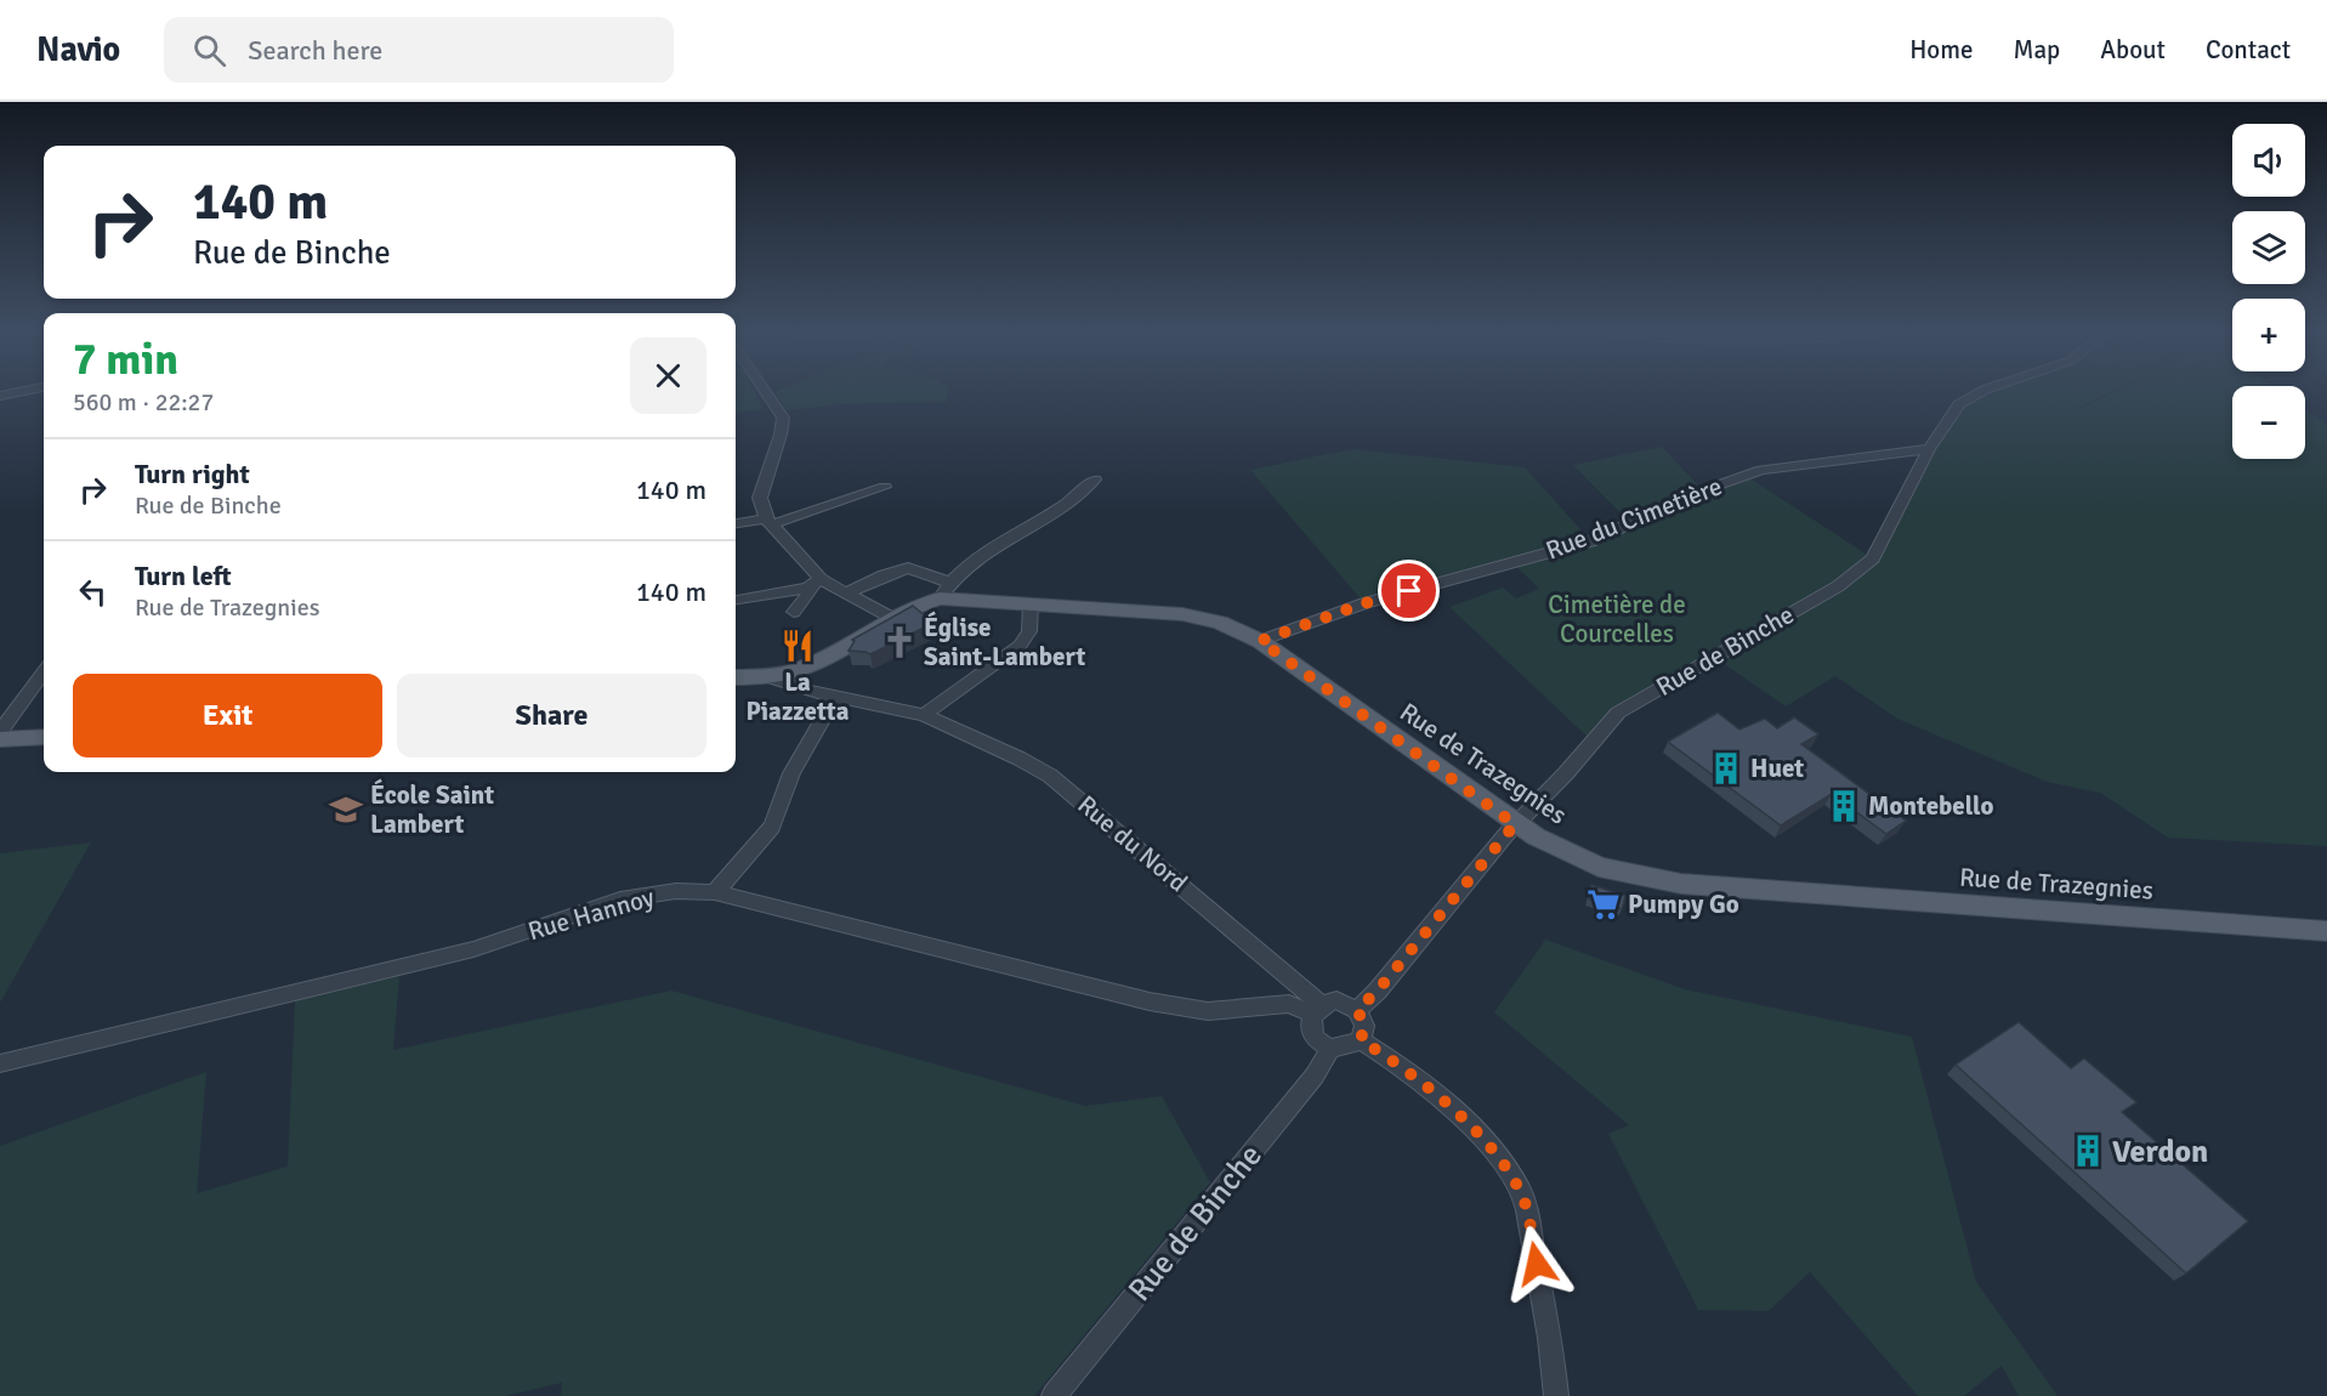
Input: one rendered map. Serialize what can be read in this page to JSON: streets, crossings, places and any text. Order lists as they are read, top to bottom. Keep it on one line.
{"streets":{"main road":["Rue de Trazegnies"],"street":["Rue du Cimetière","Rue de Binche","Rue du Nord","Rue Hannoy"]},"crossings":[["Rue du Cimetière","Rue de Binche"],["Rue du Cimetière","Rue de Trazegnies"],["Rue de Binche","Rue de Trazegnies"],["Rue de Binche","Rue du Nord"],["Rue de Binche","Rue Hannoy"],["Rue du Nord","Rue Hannoy"]],"parks":["Cimetière de Courcelles"],"places":{"church":["Église Saint-Lambert"],"restaurant":["La Piazzetta"],"building":["Huet","Montebello","Verdon"],"school or university":["École Saint Lambert"],"supermarket":["Pumpy Go"]},"page":{"header":"Navio","search":"Search here","nav":["Home","Map","About","Contact"],"map_buttons":["+","−"],"turn":["140 m","Rue de Binche"],"heading":["7 min","560 m · 22:27"],"list":[{"name":"Turn right","note":"Rue de Binche","value":"140 m"},{"name":"Turn left","note":"Rue de Trazegnies","value":"140 m"}],"buttons":["Exit","Share"]}}
